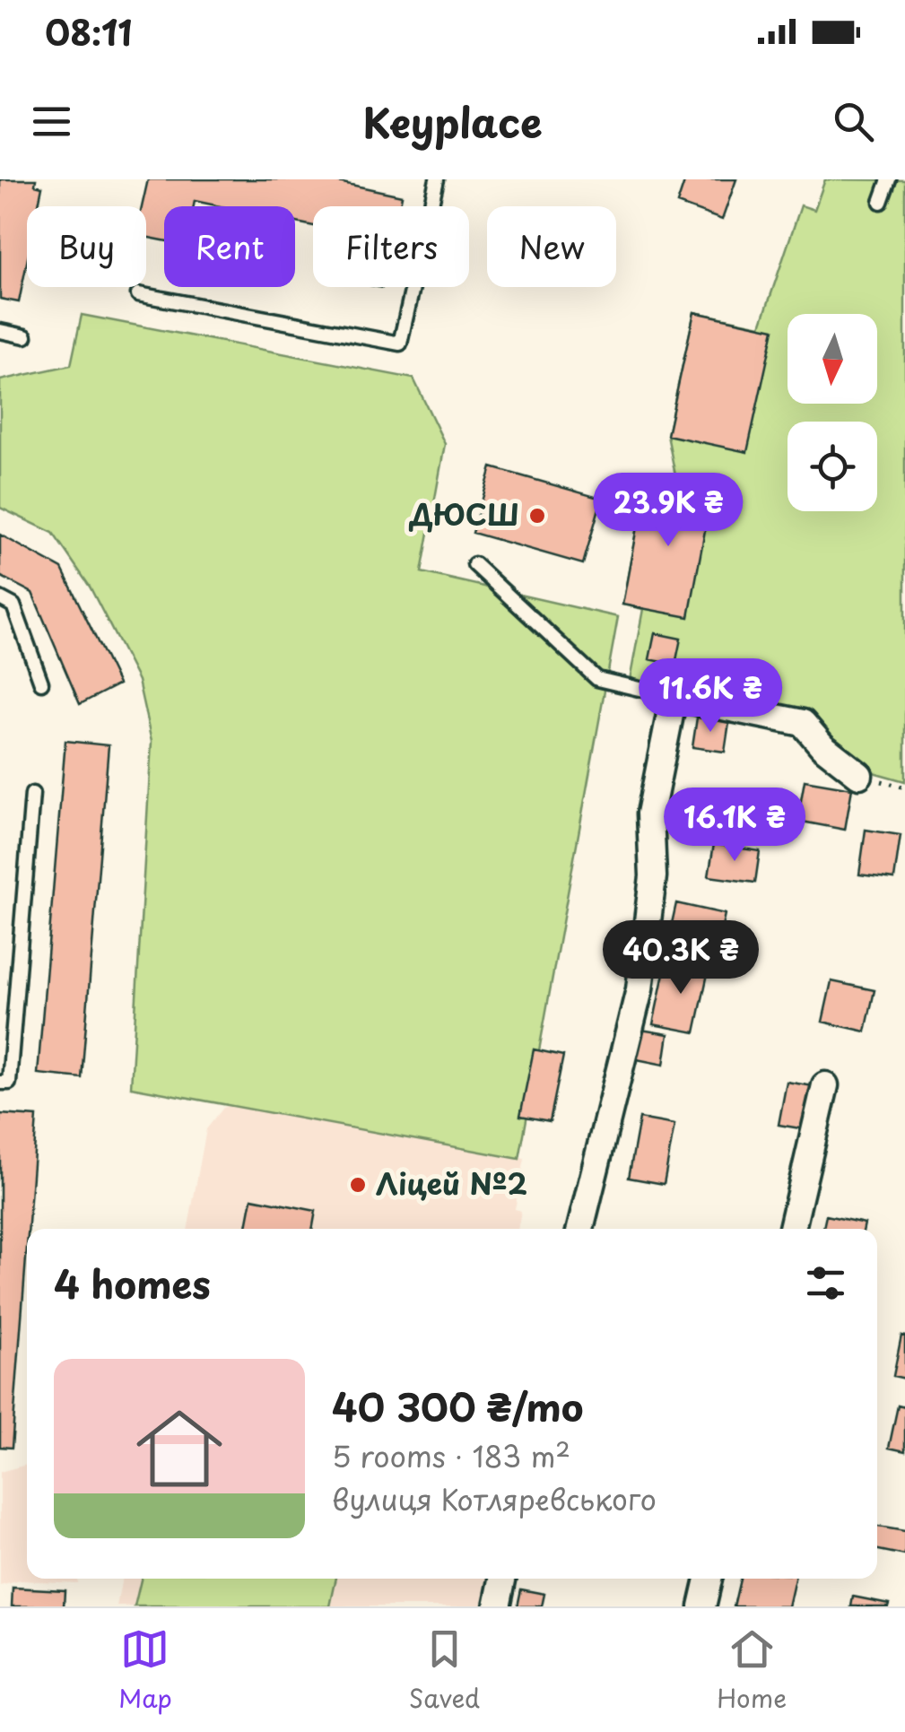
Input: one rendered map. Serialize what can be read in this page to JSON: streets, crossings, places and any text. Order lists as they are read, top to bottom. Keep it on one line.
{"places":["ДЮСШ","Ліцей №2"],"north":"bottom","page":{"status":"08:11","header":"Keyplace","chip":["Buy","Rent","Filters","New"],"price":["23.9K ₴","11.6K ₴","16.1K ₴","40.3K ₴"],"heading":"4 homes","list":[{"name":"40 300 ₴/mo","note":"5 rooms · 183 m² · вулиця Котляревського"}],"tabs":["Map","Saved","Home"]}}
